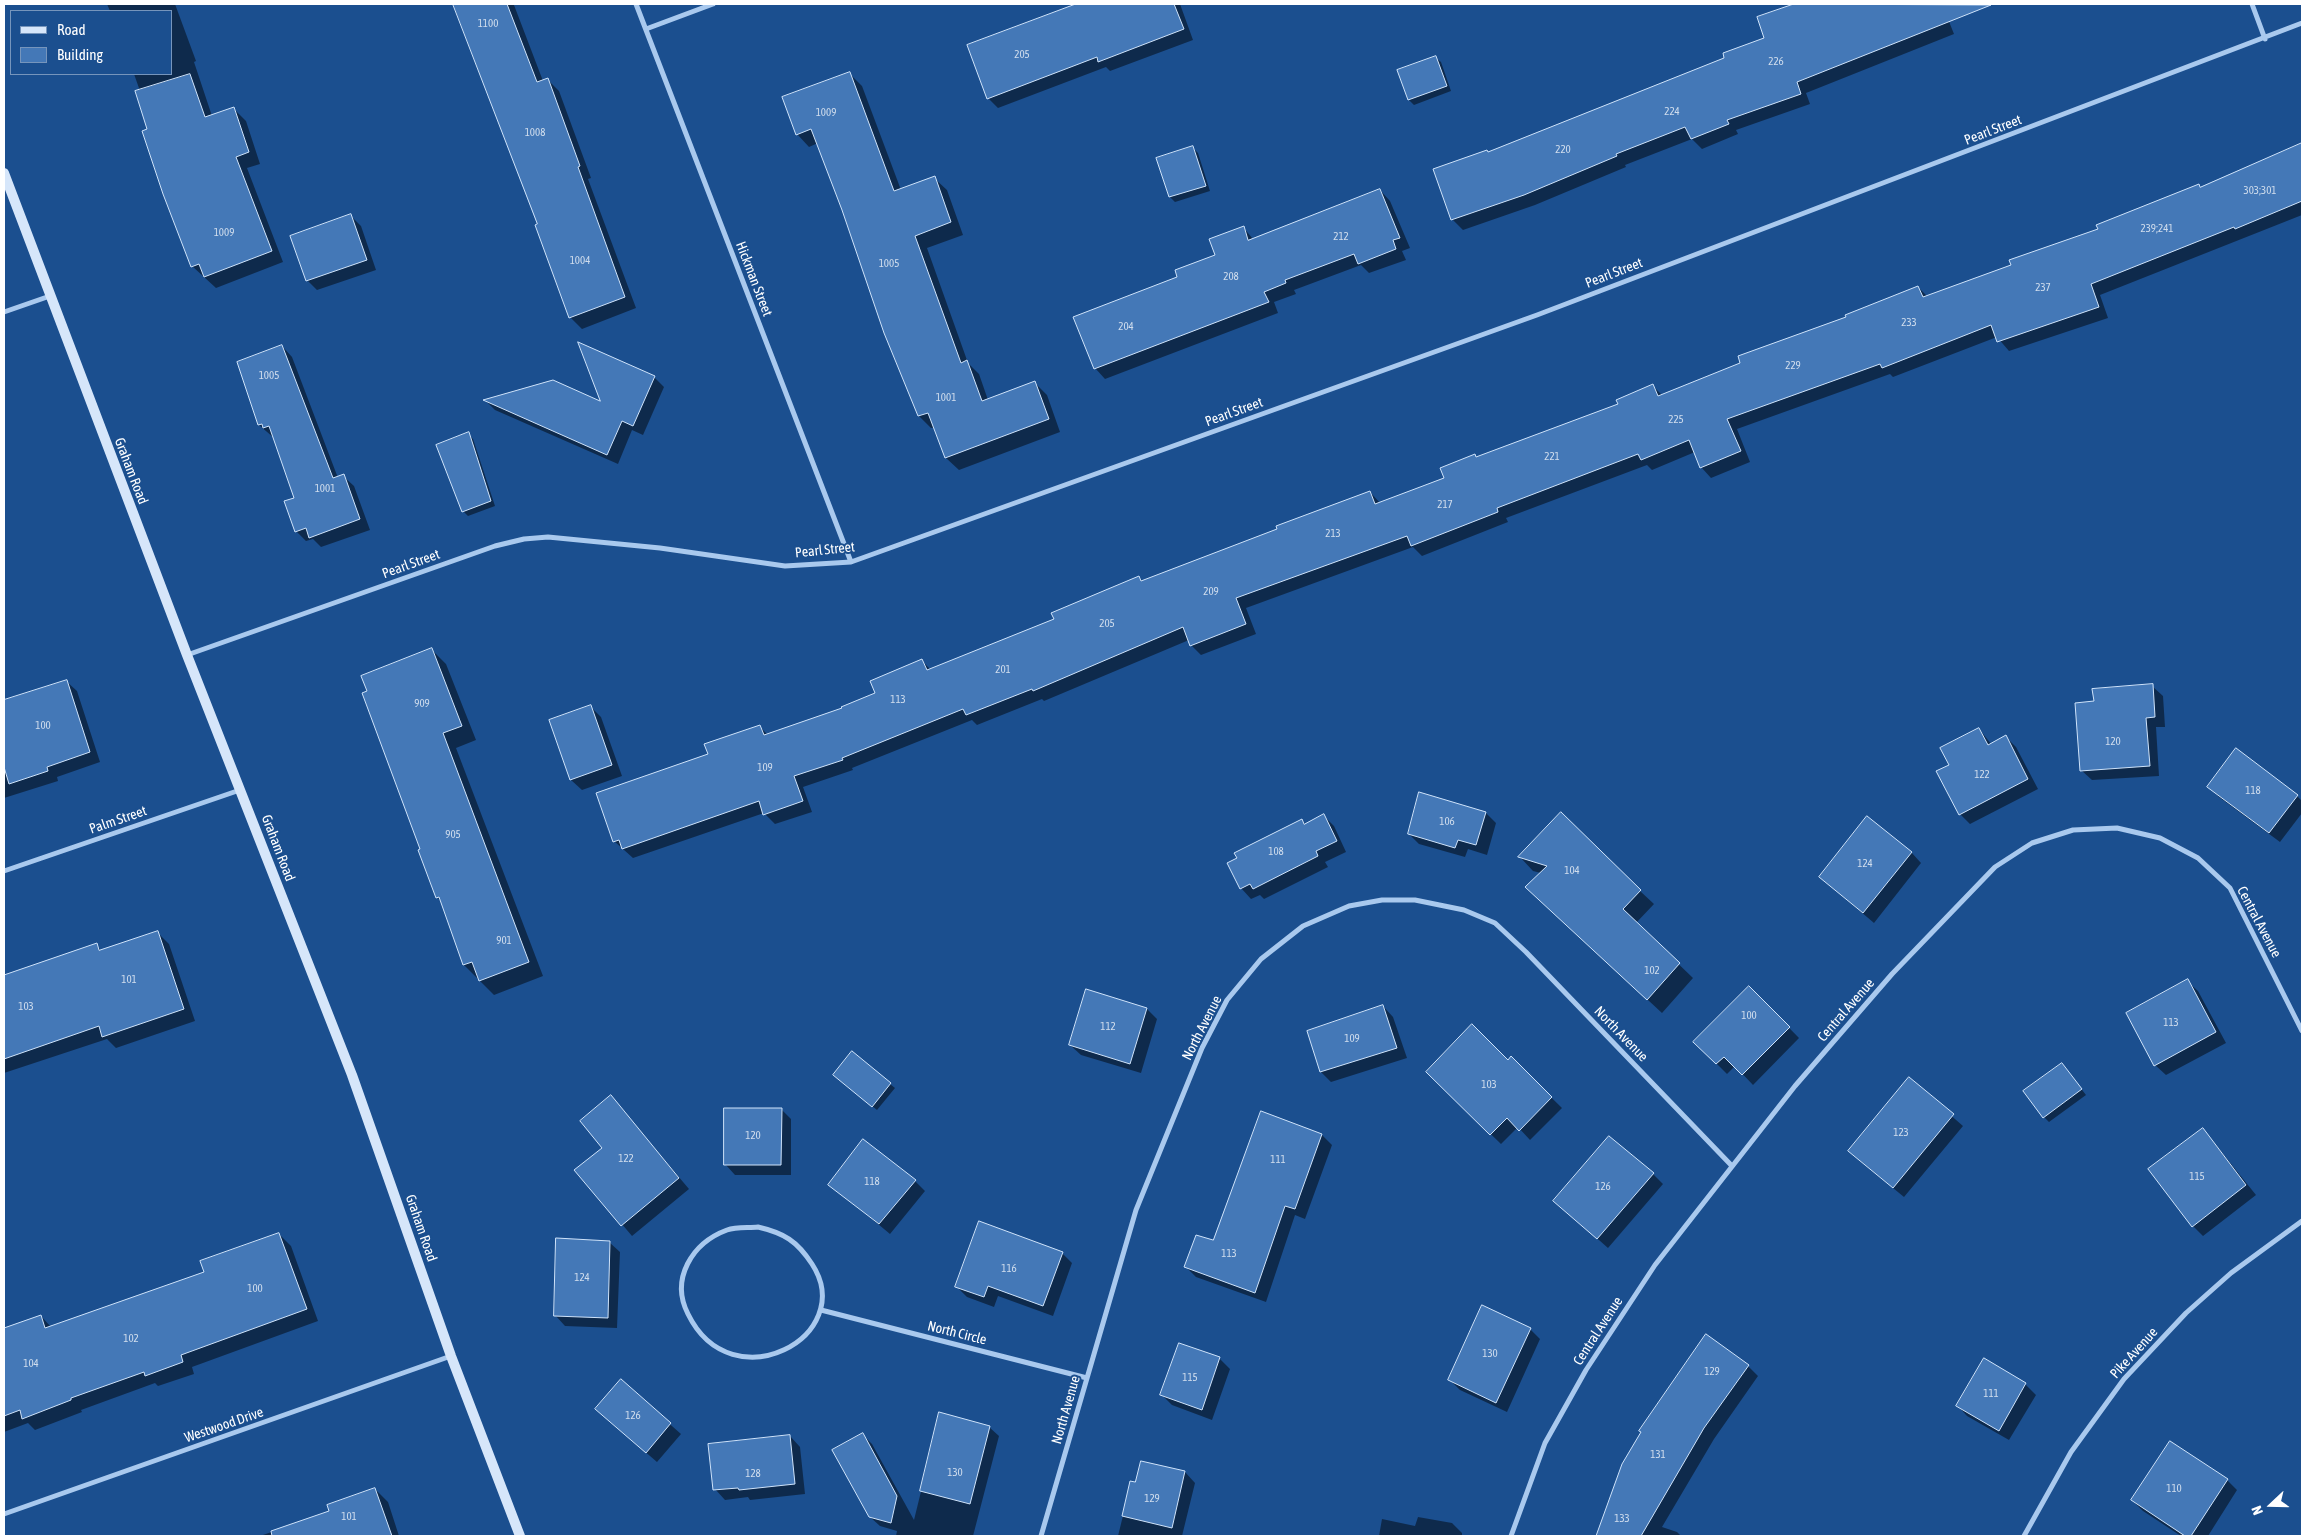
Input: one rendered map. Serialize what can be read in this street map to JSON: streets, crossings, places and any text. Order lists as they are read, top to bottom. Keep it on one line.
{"streets":{"main road":["Graham Road"],"street":["Pearl Street","Hickman Street","Palm Street","Central Avenue","North Avenue","North Circle","Pike Avenue","Westwood Drive"]},"crossings":[["Pearl Street","Hickman Street"],["Pearl Street","Graham Road"],["Graham Road","Palm Street"],["Graham Road","Westwood Drive"],["Central Avenue","North Avenue"],["North Avenue","North Circle"]],"house_numbers":["1100","205","226","224","1009","1008","220","303;301","239;241","1009","212","1004","1005","208","237","233","204","229","1005","1001","225","221","1001","217","213","209","205","201","113","909","100","120","109","122","118","106","905","108","124","104","901","102","101","103","100","113","112","109","103","123","120","122","111","115","118","126","113","116","124","100","102","130","104","129","115","111","126","131","130","128","110","129","101","133"],"legend":["Road","Building"],"north":"left"}
